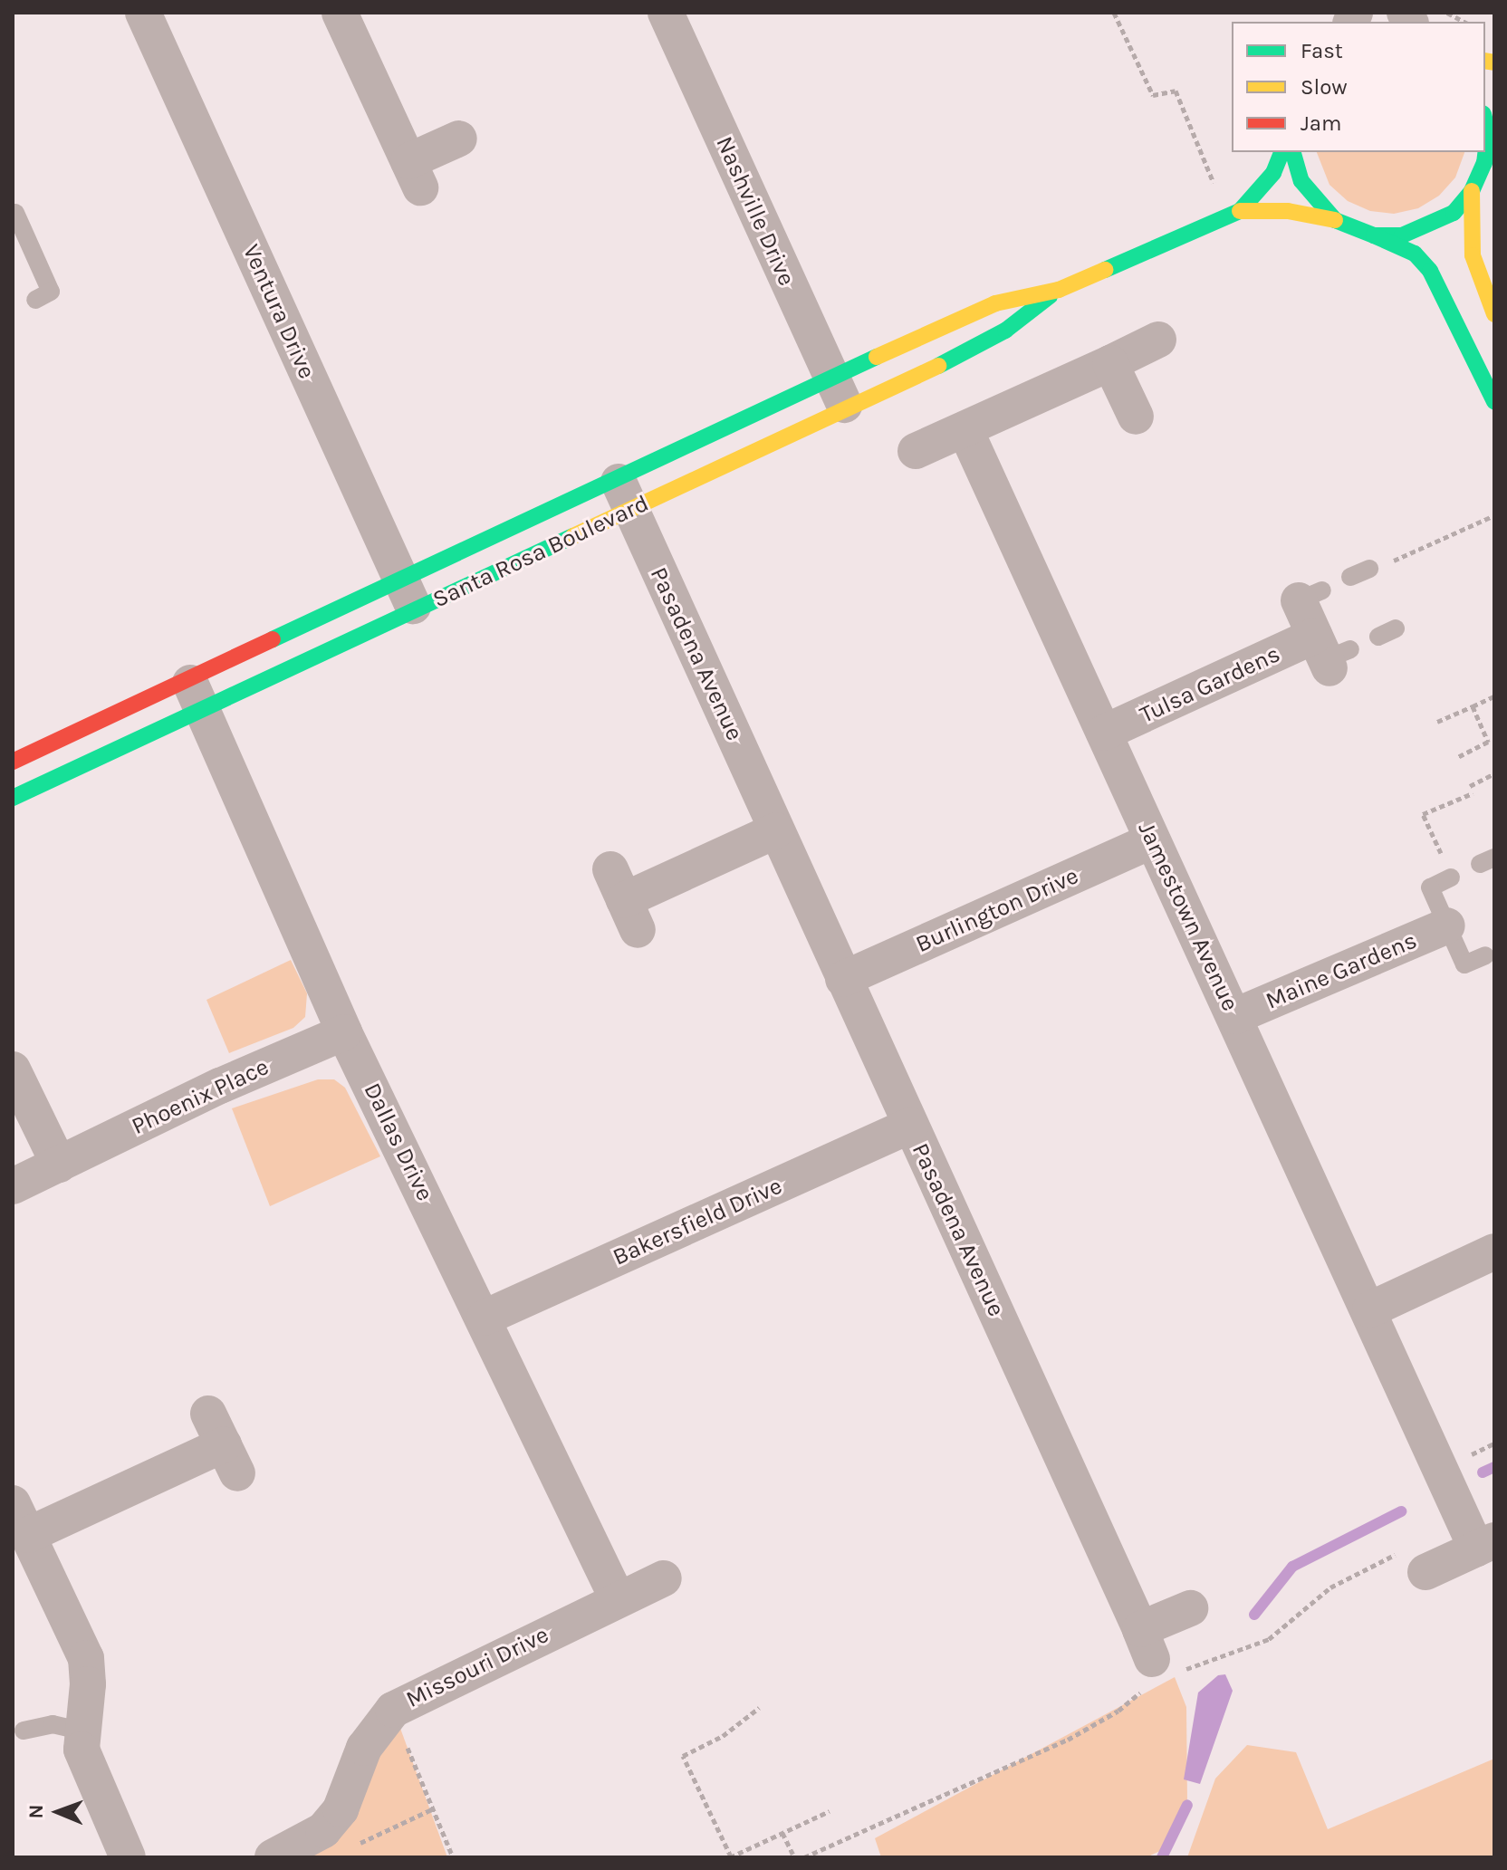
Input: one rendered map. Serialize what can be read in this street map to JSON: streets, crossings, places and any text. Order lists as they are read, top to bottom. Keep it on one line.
{"streets":{"street":["Nashville Drive","Ventura Drive","Santa Rosa Boulevard","Pasadena Avenue","Tulsa Gardens","Burlington Drive","Jamestown Avenue","Maine Gardens","Phoenix Place","Dallas Drive","Bakersfield Drive","Missouri Drive"]},"crossings":[["Nashville Drive","Santa Rosa Boulevard"],["Ventura Drive","Santa Rosa Boulevard"],["Santa Rosa Boulevard","Pasadena Avenue"],["Santa Rosa Boulevard","Dallas Drive"],["Pasadena Avenue","Burlington Drive"],["Pasadena Avenue","Bakersfield Drive"],["Tulsa Gardens","Jamestown Avenue"],["Burlington Drive","Jamestown Avenue"],["Jamestown Avenue","Maine Gardens"],["Phoenix Place","Dallas Drive"],["Dallas Drive","Bakersfield Drive"],["Dallas Drive","Missouri Drive"]],"legend":["Fast","Slow","Jam"],"north":"left"}
